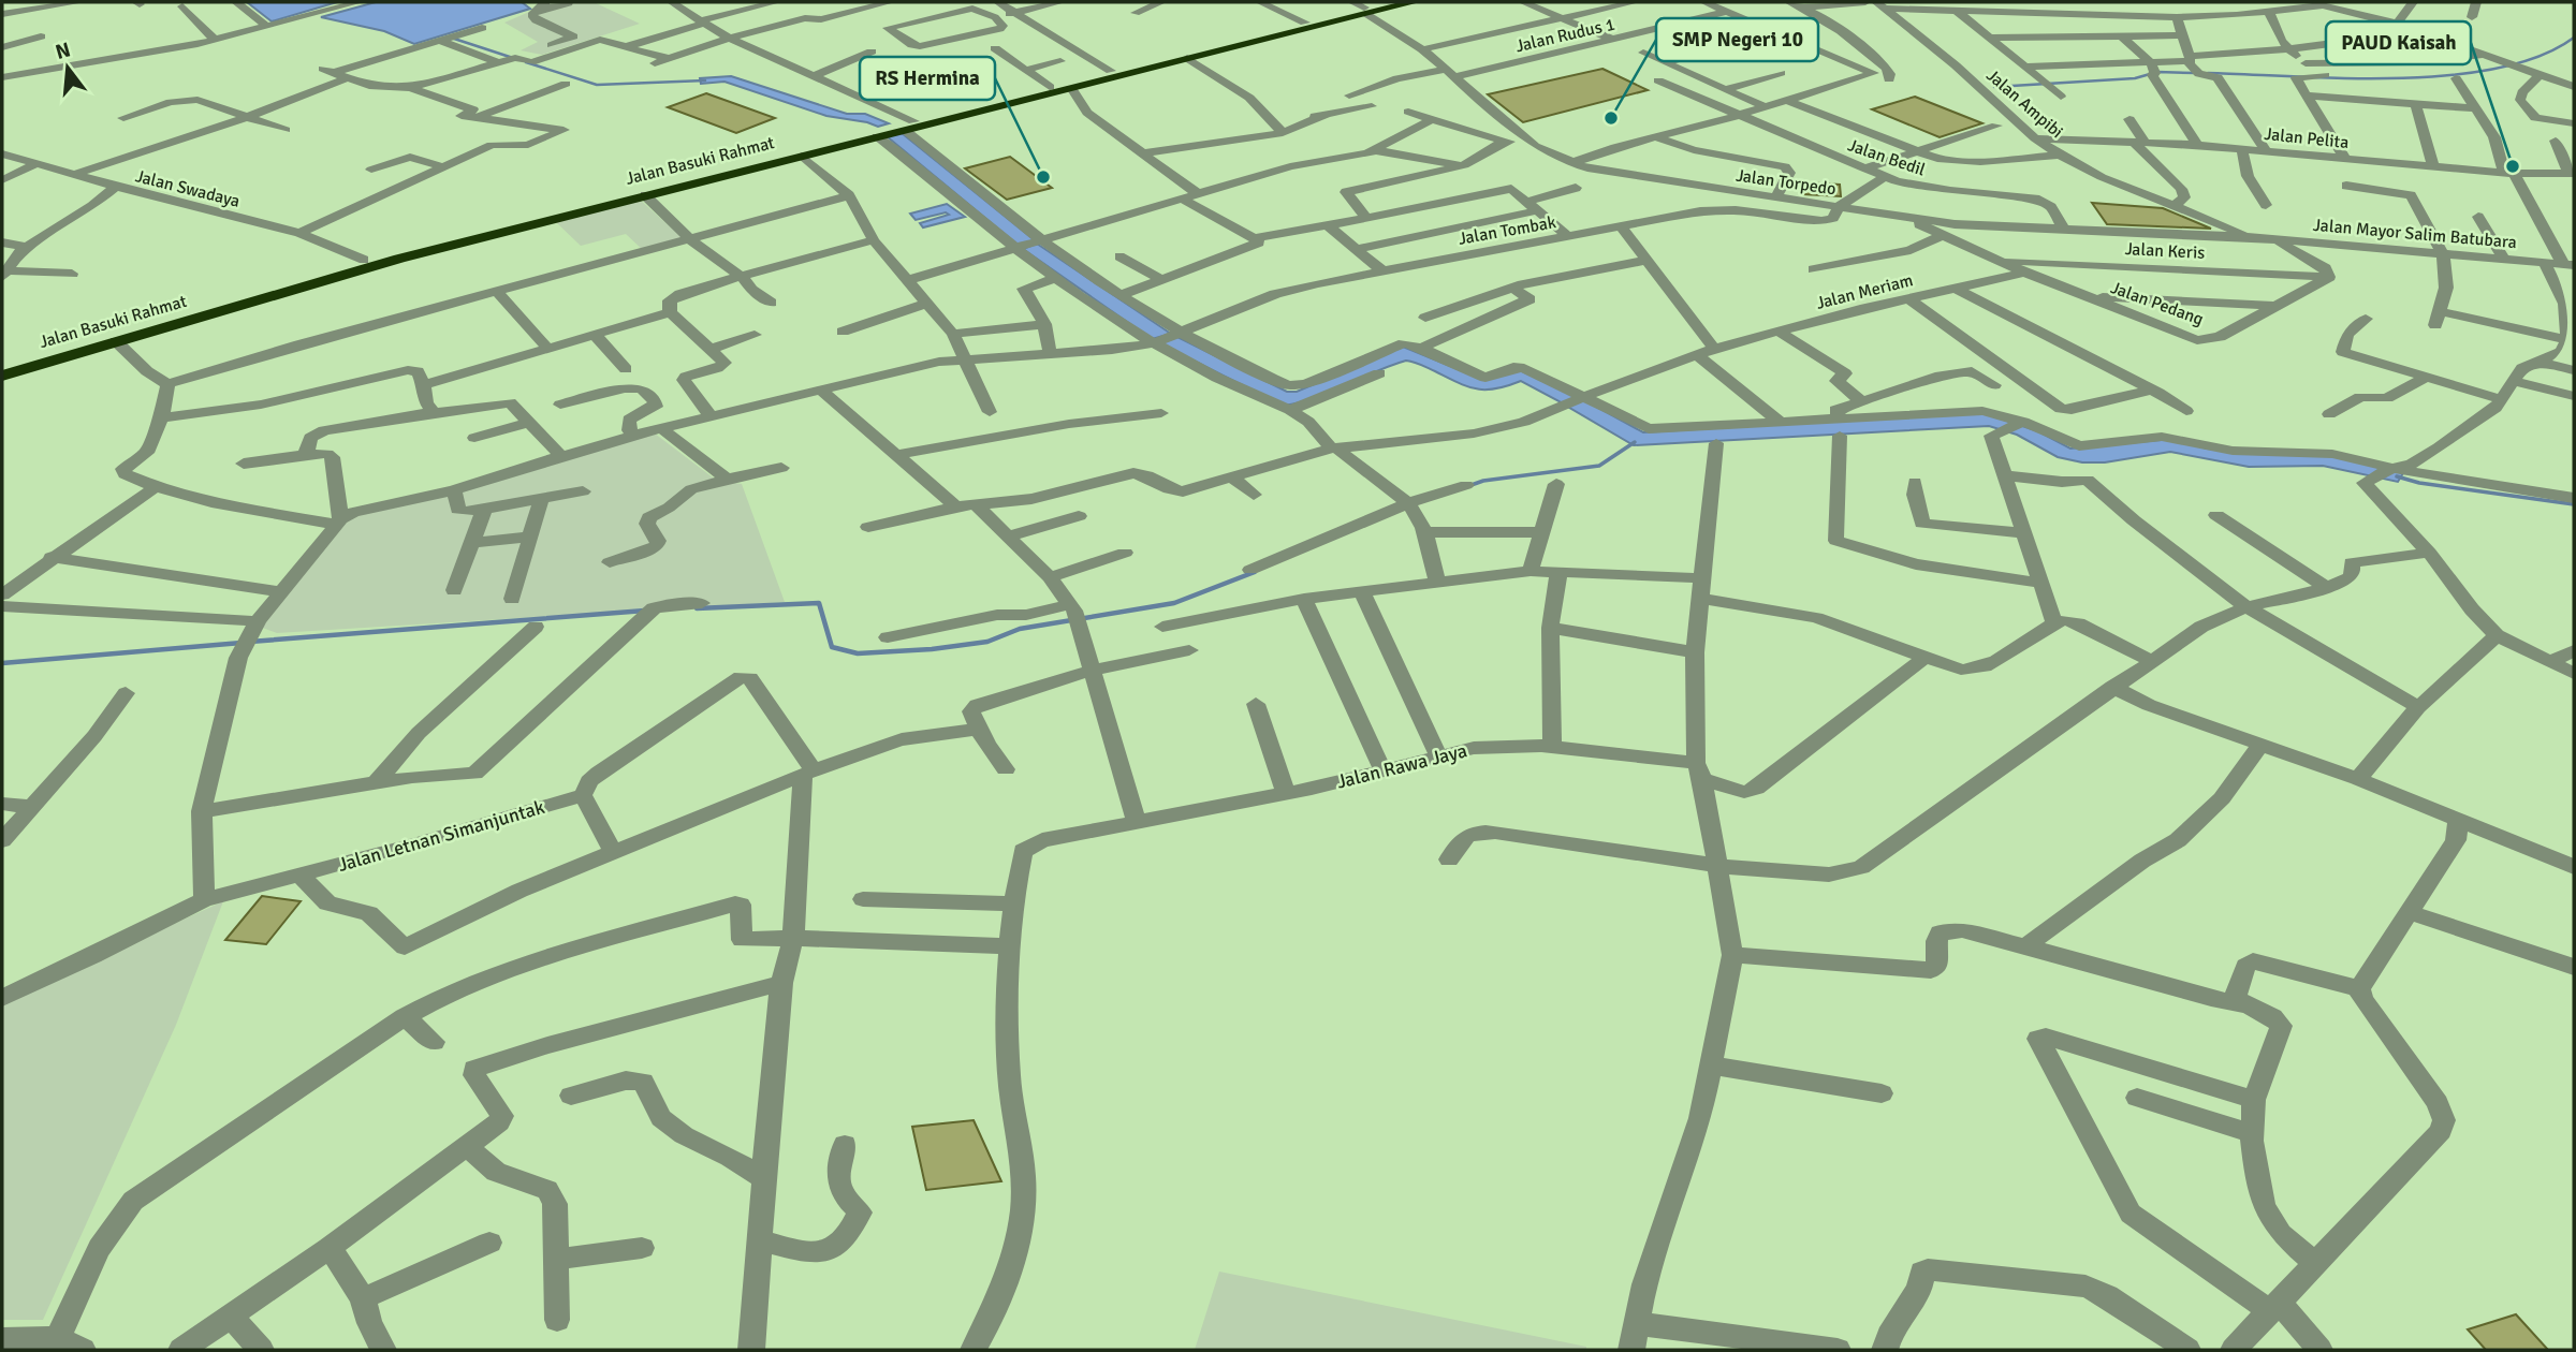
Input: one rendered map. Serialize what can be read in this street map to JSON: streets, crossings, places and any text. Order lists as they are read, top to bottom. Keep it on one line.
{"streets":{"highway":["Jalan Basuki Rahmat"],"street":["Jalan Rudus 1","Jalan Ampibi","Jalan Pelita","Jalan Bedil","Jalan Torpedo","Jalan Swadaya","Jalan Tombak","Jalan Mayor Salim Batubara","Jalan Keris","Jalan Meriam","Jalan Pedang","Jalan Rawa Jaya","Jalan Letnan Simanjuntak"]},"crossings":[["Jalan Rudus 1","Jalan Torpedo"],["Jalan Ampibi","Jalan Pelita"],["Jalan Ampibi","Jalan Torpedo"],["Jalan Ampibi","Jalan Mayor Salim Batubara"],["Jalan Bedil","Jalan Torpedo"],["Jalan Basuki Rahmat","Jalan Torpedo"],["Jalan Basuki Rahmat","Jalan Swadaya"],["Jalan Torpedo","Jalan Tombak"],["Jalan Torpedo","Jalan Mayor Salim Batubara"],["Jalan Torpedo","Jalan Pedang"],["Jalan Keris","Jalan Pedang"],["Jalan Meriam","Jalan Pedang"]],"places":["SMP Negeri 10","PAUD Kaisah","RS Hermina"],"north":"top"}
